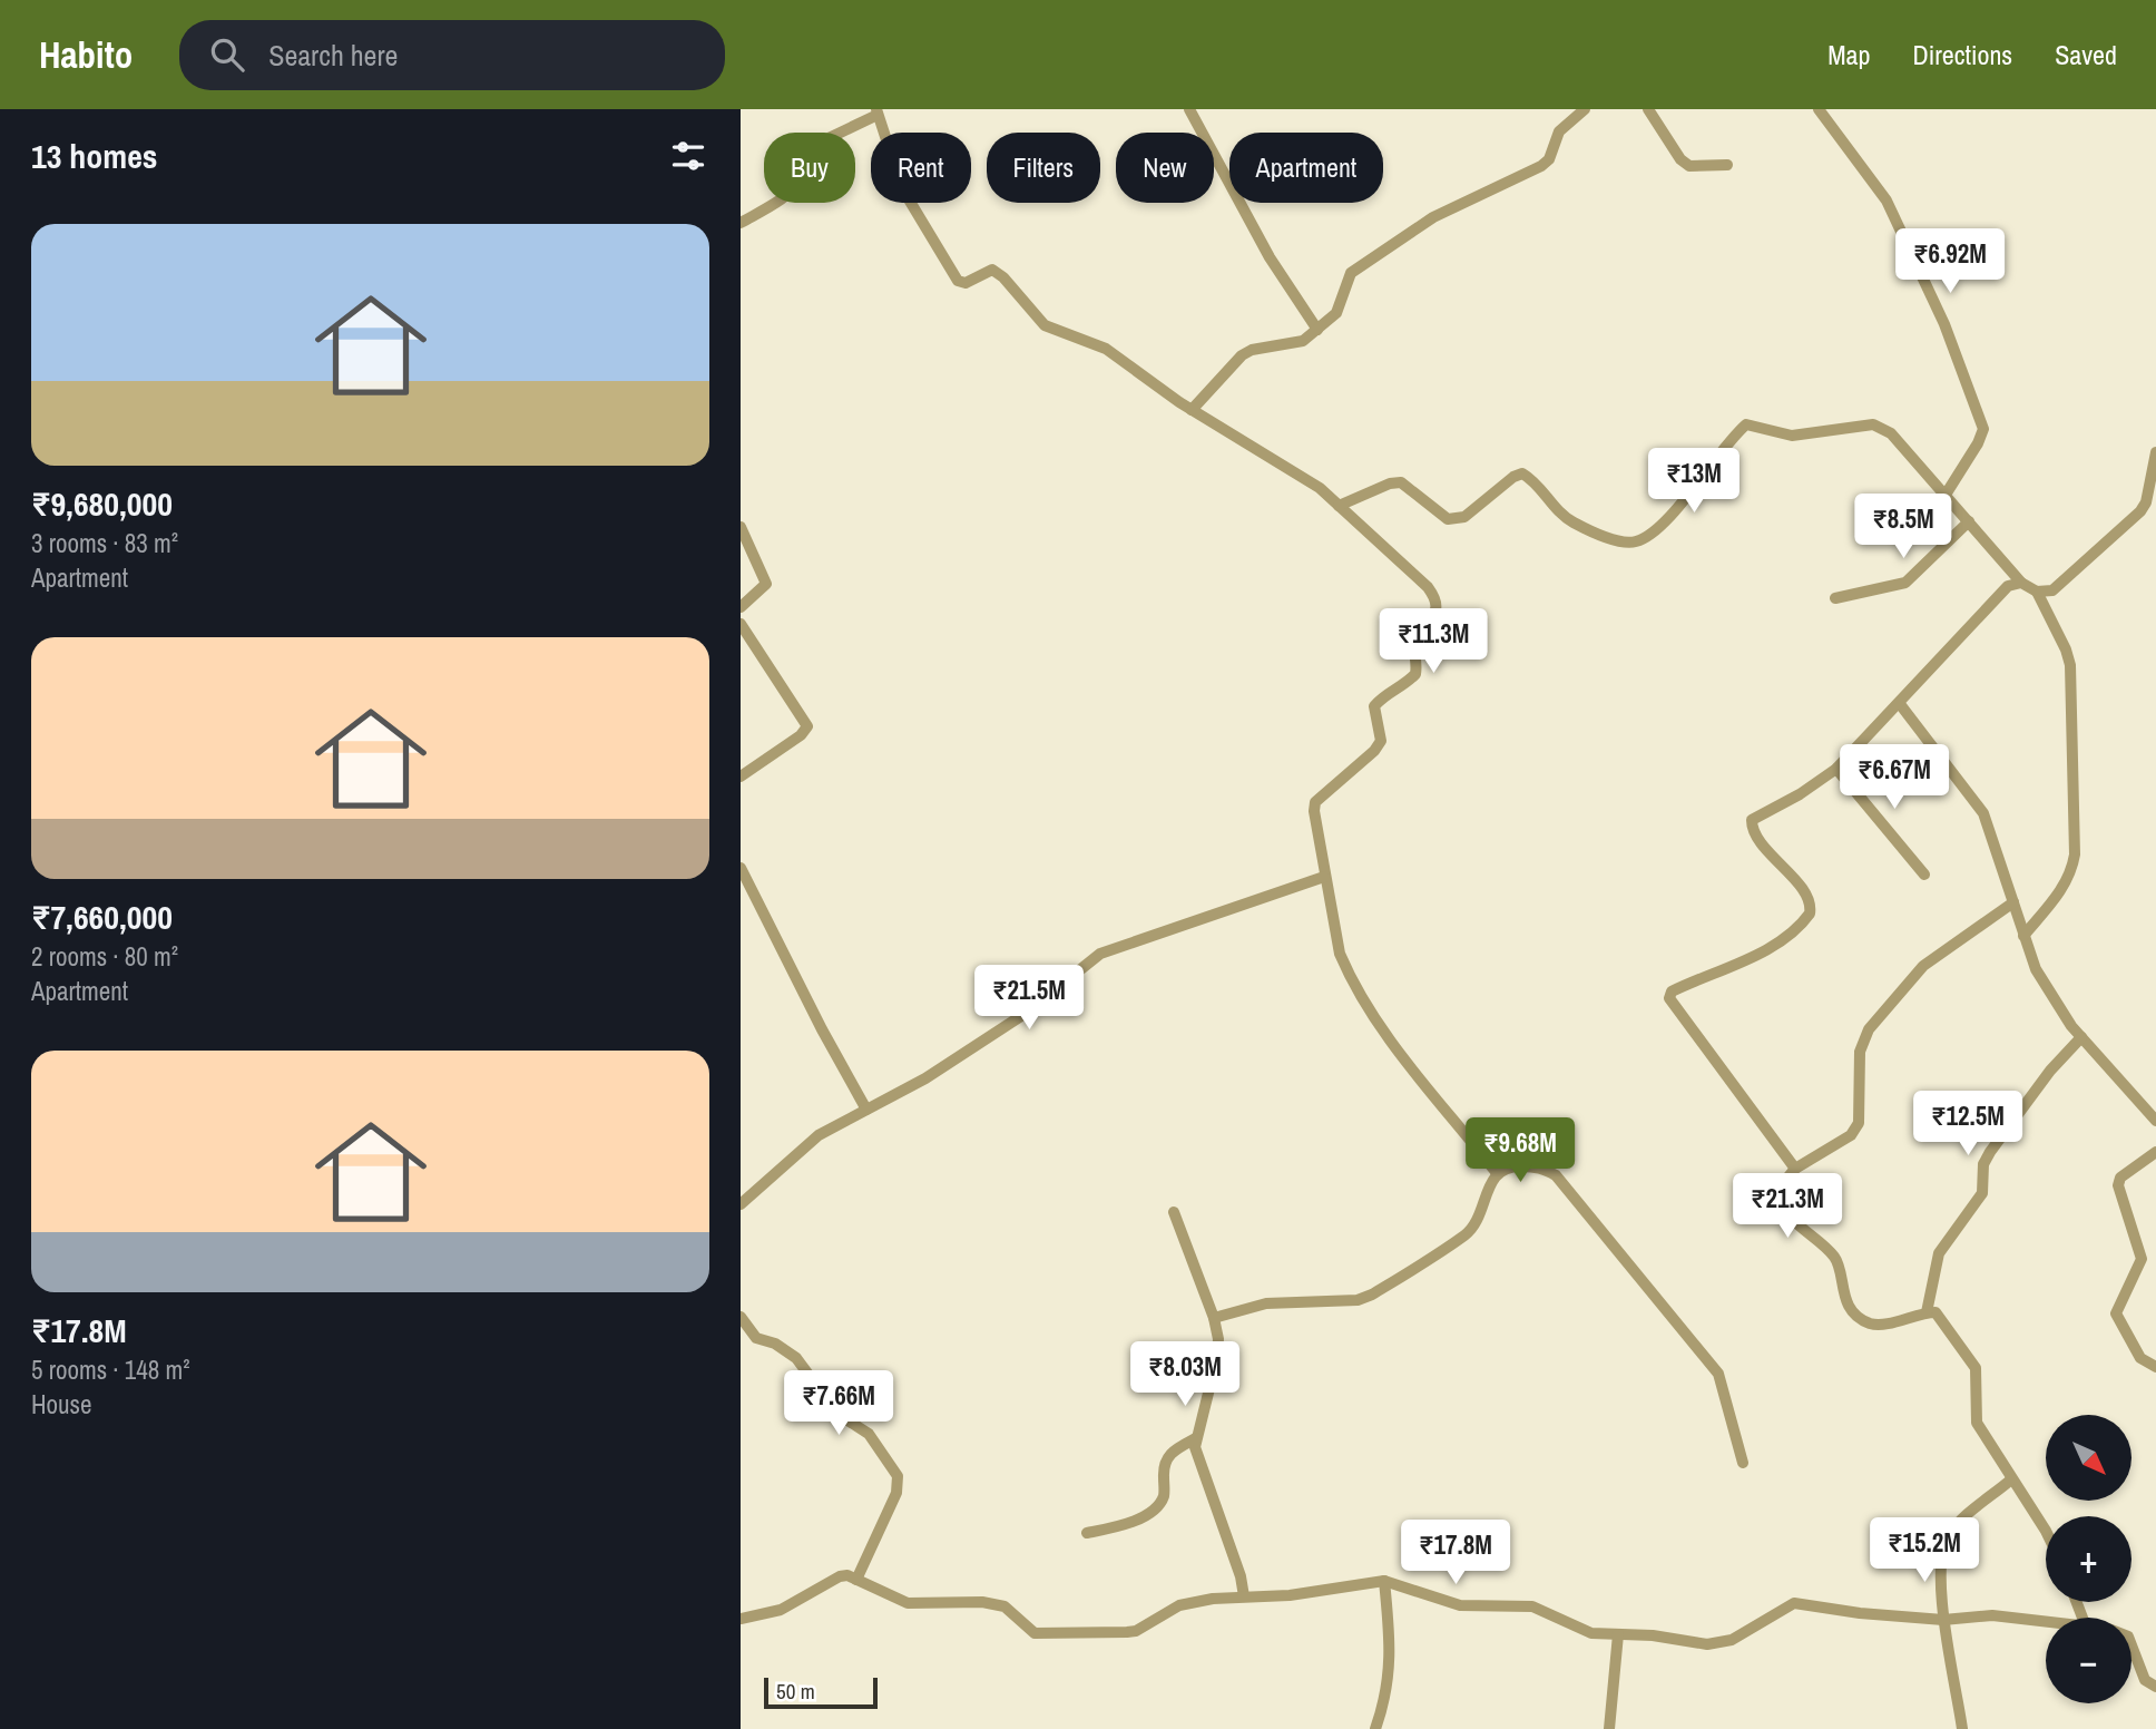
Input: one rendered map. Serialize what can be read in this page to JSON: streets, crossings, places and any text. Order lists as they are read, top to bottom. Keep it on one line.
{"scale_bar":"50 m","north":"bottom right","page":{"header":"Habito","search":"Search here","nav":["Map","Directions","Saved"],"heading":"13 homes","chip":["Buy","Rent","Filters","New","Apartment"],"list":[{"name":"₹9,680,000","note":"3 rooms · 83 m² · Apartment"},{"name":"₹7,660,000","note":"2 rooms · 80 m² · Apartment"},{"name":"₹17.8M","note":"5 rooms · 148 m² · House"}],"price":["₹6.92M","₹13M","₹8.5M","₹11.3M","₹6.67M","₹21.5M","₹12.5M","₹9.68M","₹21.3M","₹8.03M","₹7.66M","₹15.2M","₹17.8M"],"map_buttons":["+","−"],"scale":"50 m"}}
